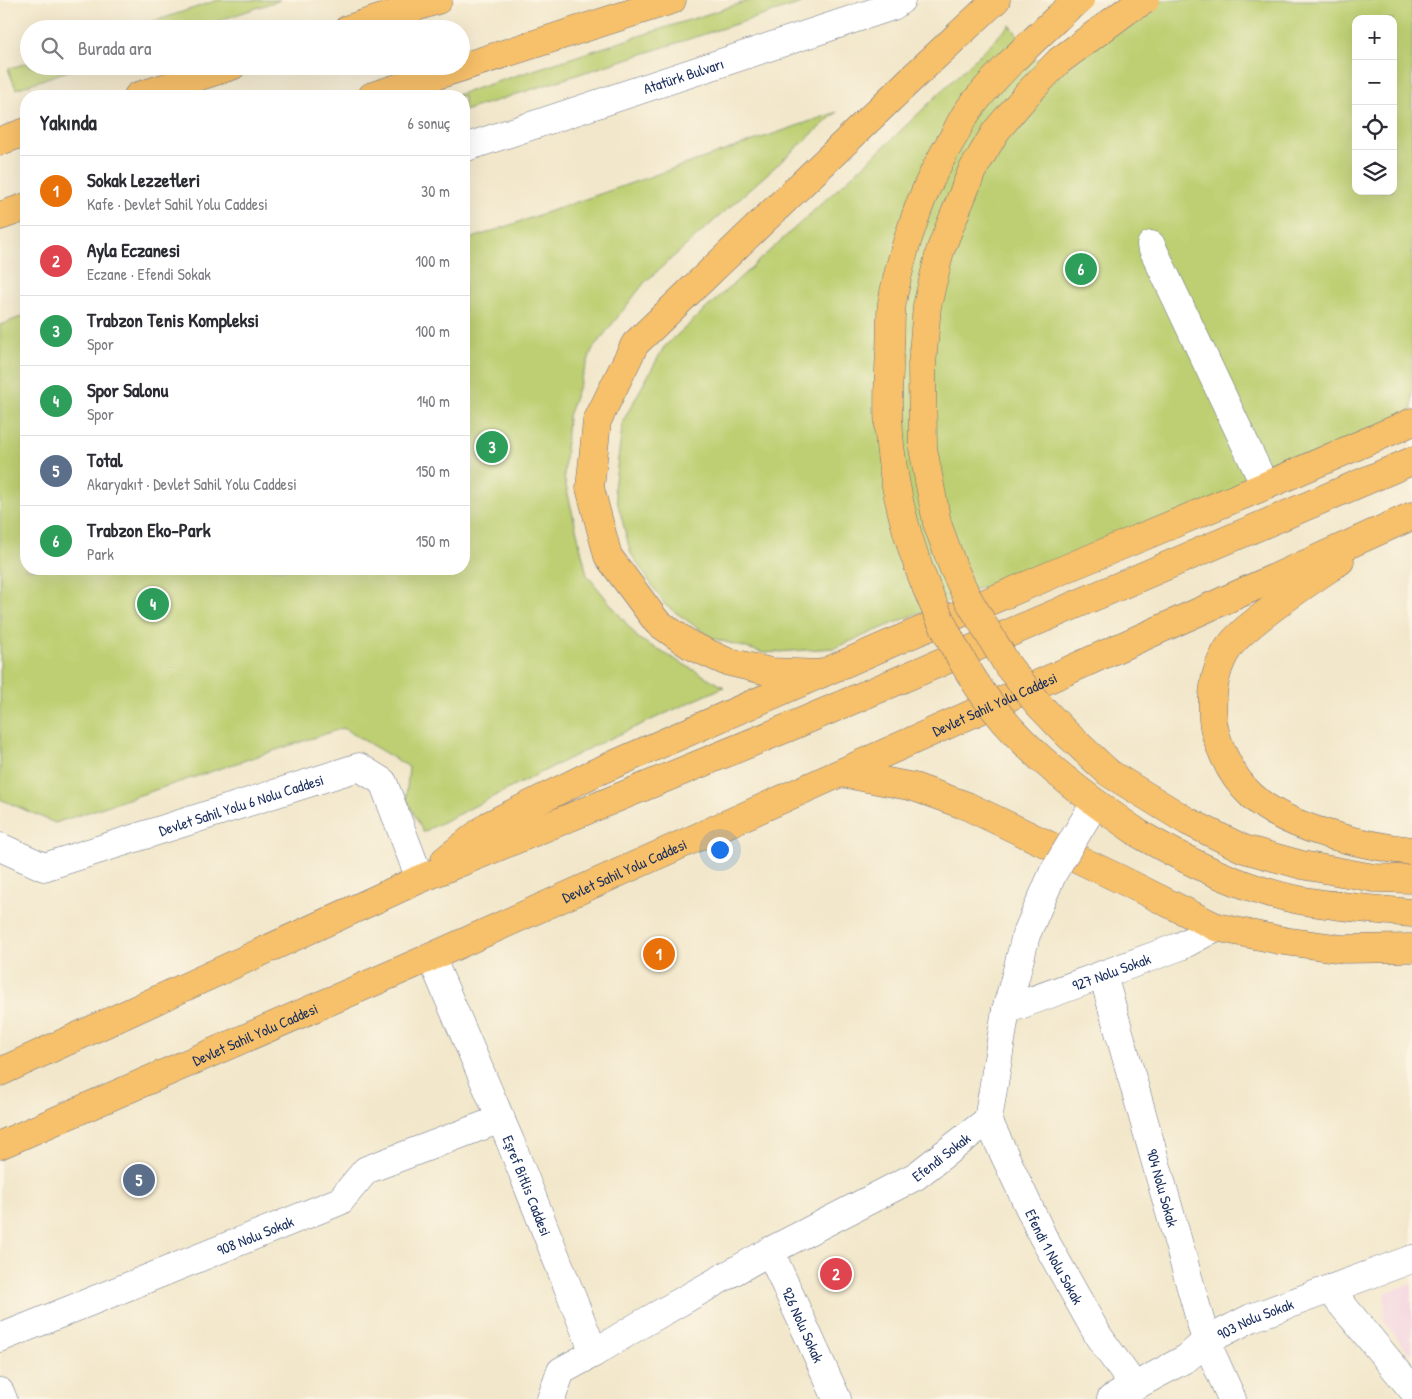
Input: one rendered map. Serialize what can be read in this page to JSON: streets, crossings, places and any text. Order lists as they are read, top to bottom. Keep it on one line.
{"streets":{"main road":["Devlet Sahil Yolu Caddesi"],"street":["Atatürk Bulvarı","Devlet Sahil Yolu 6 Nolu Caddesi","927 Nolu Sokak","Efendi Sokak","Eşref Bitlis Caddesi","904 Nolu Sokak","908 Nolu Sokak","Efendi 1 Nolu Sokak","903 Nolu Sokak","926 Nolu Sokak"]},"crossings":[["Devlet Sahil Yolu Caddesi","Eşref Bitlis Caddesi"],["927 Nolu Sokak","904 Nolu Sokak"],["Efendi Sokak","Eşref Bitlis Caddesi"],["Efendi Sokak","Efendi 1 Nolu Sokak"],["Efendi Sokak","926 Nolu Sokak"],["Eşref Bitlis Caddesi","908 Nolu Sokak"],["904 Nolu Sokak","903 Nolu Sokak"],["Efendi 1 Nolu Sokak","903 Nolu Sokak"]],"page":{"map_buttons":["+","−"],"search":"Burada ara","heading":["Yakında","6 sonuç"],"list":[{"mark":"1","name":"Sokak Lezzetleri","note":"Kafe · Devlet Sahil Yolu Caddesi","value":"30 m"},{"mark":"2","name":"Ayla Eczanesi","note":"Eczane · Efendi Sokak","value":"100 m"},{"mark":"3","name":"Trabzon Tenis Kompleksi","note":"Spor","value":"100 m"},{"mark":"4","name":"Spor Salonu","note":"Spor","value":"140 m"},{"mark":"5","name":"Total","note":"Akaryakıt · Devlet Sahil Yolu Caddesi","value":"150 m"},{"mark":"6","name":"Trabzon Eko-Park","note":"Park","value":"150 m"}],"pins":["6","3","4","1","5","2"]}}
